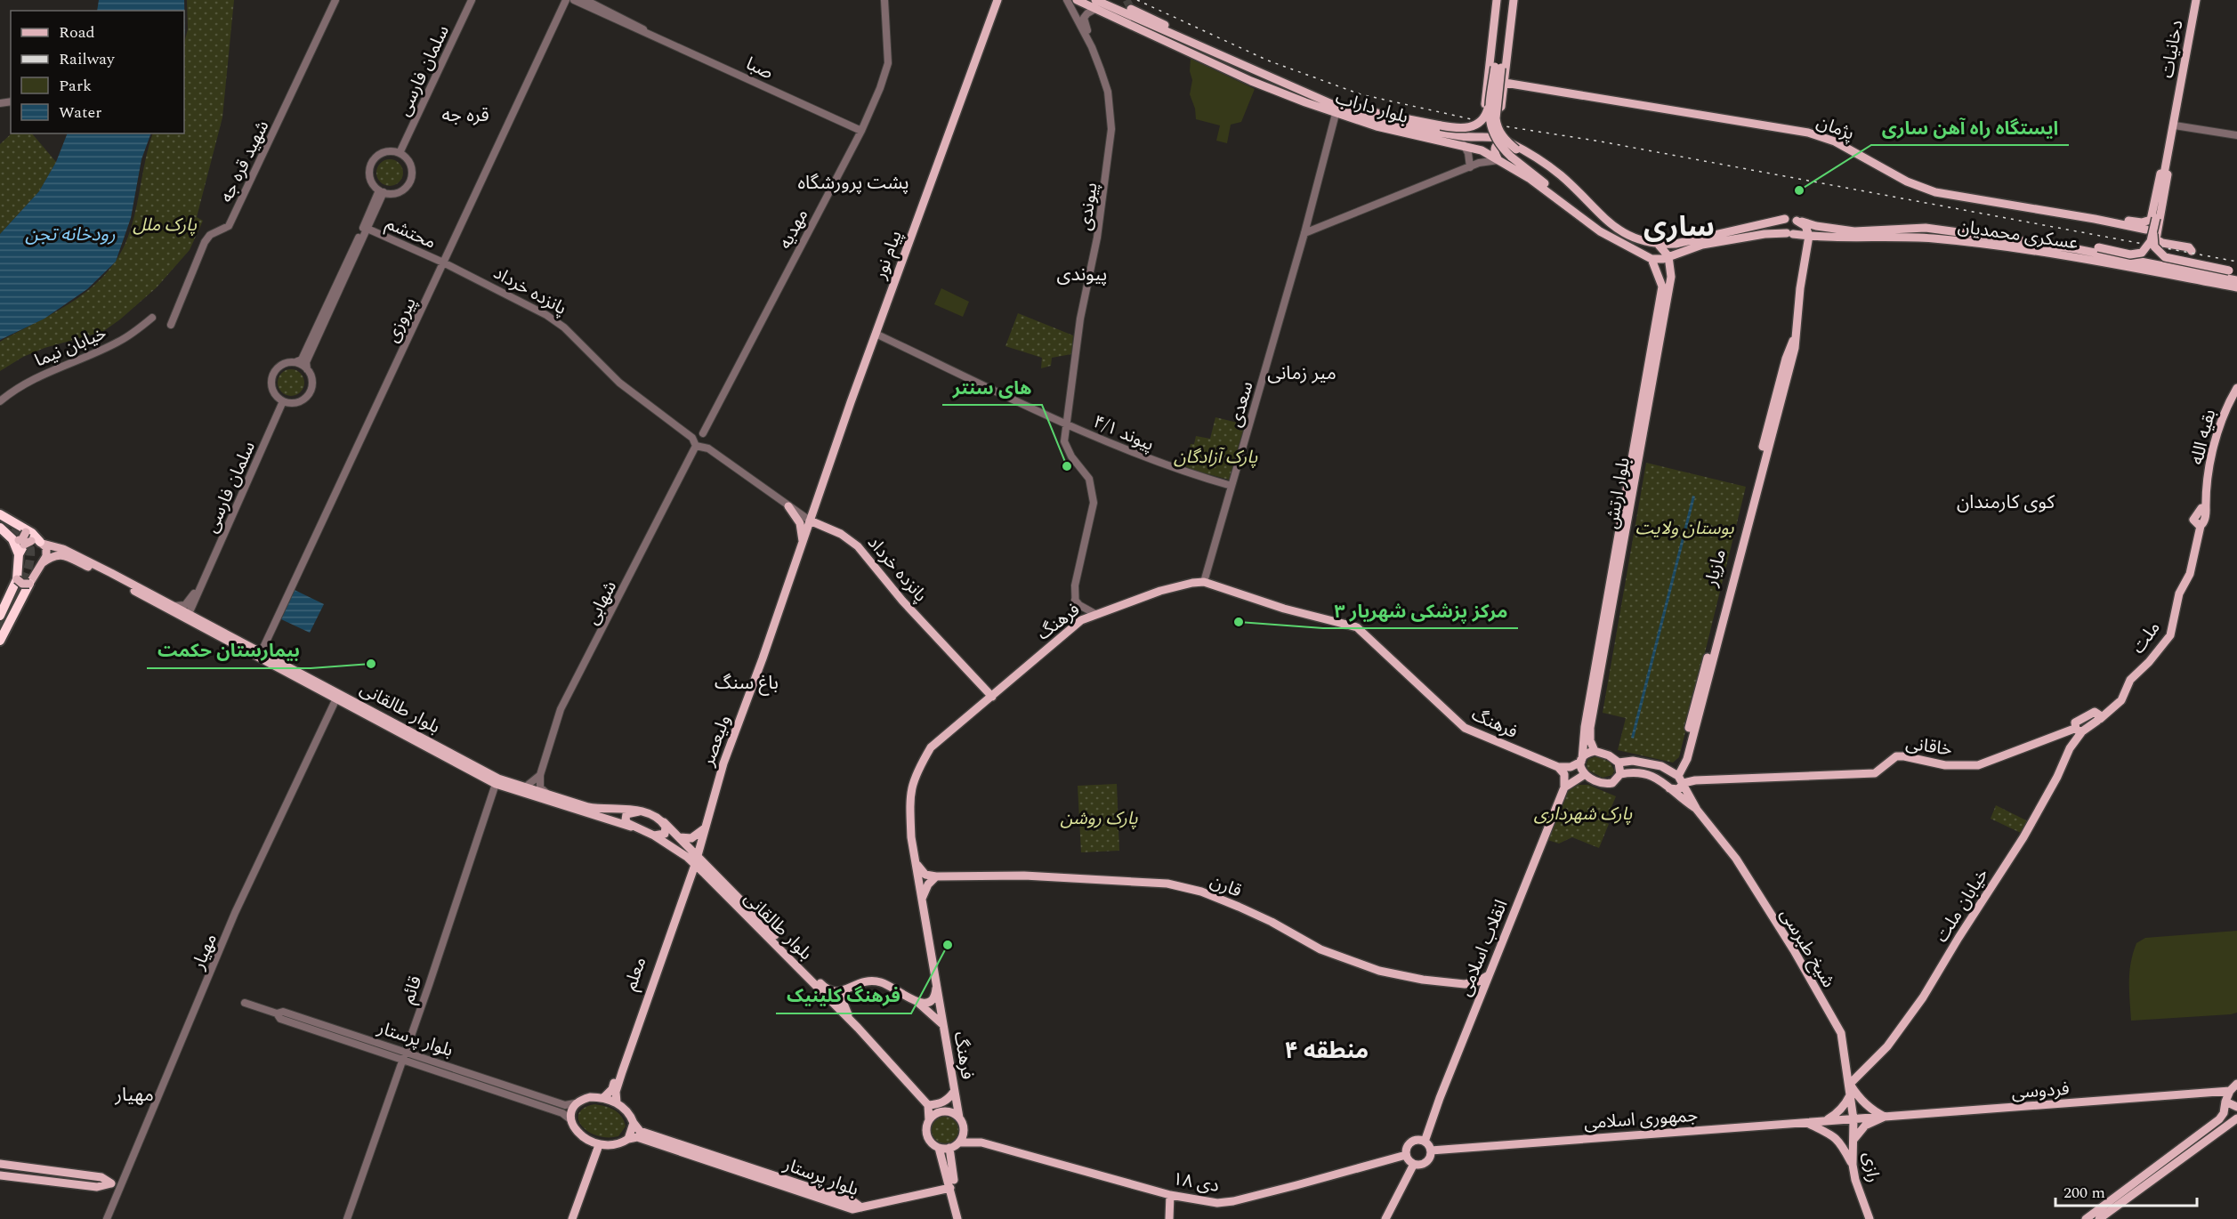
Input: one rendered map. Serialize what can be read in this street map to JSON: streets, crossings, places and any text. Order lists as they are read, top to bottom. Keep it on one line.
{"streets":{"main road":["دخانیات","بلوار داراب","پژمان","عسکری محمدیان","پیام نور","پانزده خرداد","بقیه الله","بلوار ارتش","مازیار","فرهنگ","ملت","بلوار طالقانی","ولیعصر","خاقانی","قارن","خیابان ملت","انقلاب اسلامی","شیخ طبرسی","معلم","بلوار پرستار","فردوسی","جمهوری اسلامی","رازی","۱۸ دی"],"street":["صبا","سلمان فارسی","شهید قره جه","پیوندی","مهدیه","محتشم","پیروزی","خیابان نیما","سعدی","پیوند ۴/۱","شهابی","مهیار","قائم"]},"crossings":[["دخانیات","پژمان"],["صبا","مهدیه"],["سلمان فارسی","بلوار طالقانی"],["بلوار داراب","عسکری محمدیان"],["بلوار داراب","سعدی"],["بلوار داراب","بلوار ارتش"],["پیوندی","پیوند ۴/۱"],["محتشم","پانزده خرداد"],["محتشم","پیروزی"],["عسکری محمدیان","بلوار ارتش"],["عسکری محمدیان","مازیار"],["پیام نور","پانزده خرداد"],["پیام نور","پیوند ۴/۱"],["پیام نور","ولیعصر"],["پانزده خرداد","پیروزی"],["پانزده خرداد","شهابی"],["پانزده خرداد","فرهنگ"],["پانزده خرداد","ولیعصر"],["پیروزی","بلوار طالقانی"],["سعدی","پیوند ۴/۱"],["سعدی","فرهنگ"],["بقیه الله","ملت"],["بلوار ارتش","شیخ طبرسی"],["مازیار","خاقانی"],["مازیار","شیخ طبرسی"],["فرهنگ","۱۸ دی"],["ملت","خاقانی"],["ملت","خیابان ملت"],["بلوار طالقانی","ولیعصر"],["بلوار طالقانی","مهیار"],["بلوار طالقانی","معلم"],["بلوار طالقانی","قائم"],["ولیعصر","معلم"],["خاقانی","خیابان ملت"],["خاقانی","شیخ طبرسی"],["قارن","انقلاب اسلامی"],["خیابان ملت","شیخ طبرسی"],["انقلاب اسلامی","جمهوری اسلامی"],["انقلاب اسلامی","۱۸ دی"],["شیخ طبرسی","فردوسی"],["شیخ طبرسی","جمهوری اسلامی"],["شیخ طبرسی","رازی"],["معلم","بلوار پرستار"],["قائم","بلوار پرستار"],["فردوسی","جمهوری اسلامی"],["فردوسی","رازی"],["جمهوری اسلامی","رازی"],["جمهوری اسلامی","۱۸ دی"]],"districts":["قره جه","پشت پرورشگاه","ساری","پیوندی","میر زمانی","کوی کارمندان","باغ سنگ","منطقه ۴","مهیار"],"water":["رودخانه تجن"],"parks":["پارک ملل","پارک آزادگان","بوستان ولایت","پارک شهرداری","پارک روشن"],"places":["ایستگاه راه آهن ساری","های سنتر","مرکز پزشکی شهریار ۳","بیمارستان حکمت","فرهنگ کلینیک"],"legend":["Road","Railway","Park","Water"],"scale_bar":"200 m"}
